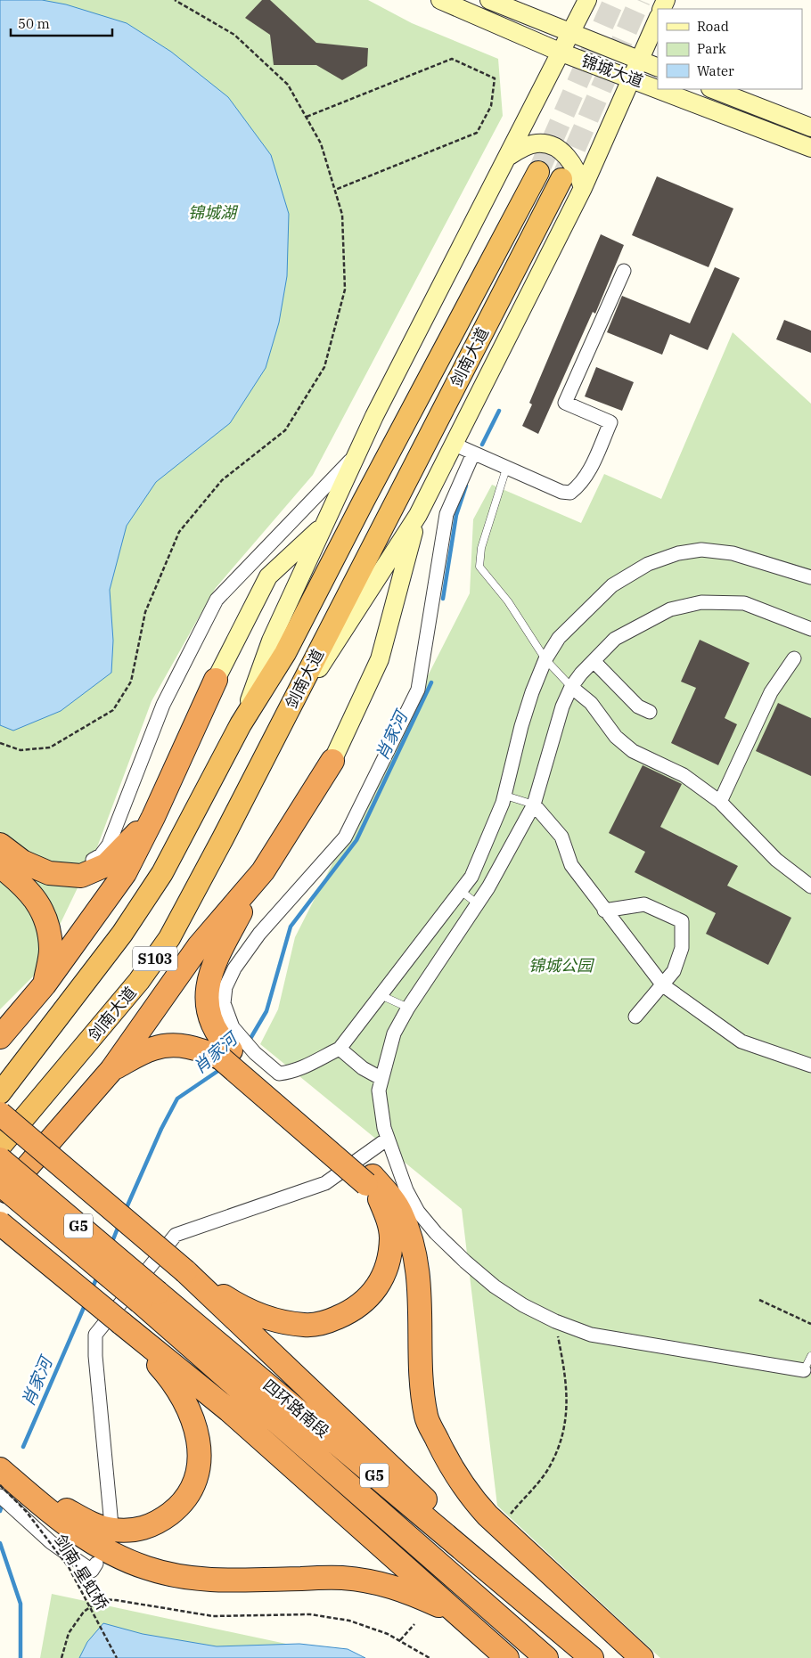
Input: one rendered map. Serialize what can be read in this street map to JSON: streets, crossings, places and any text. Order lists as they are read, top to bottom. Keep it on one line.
{"streets":{"highway":["剑南大道","S103","G5","四环路南段"],"main road":["锦城大道"],"path":["剑南·星虹桥"]},"water":["肖家河"],"parks":["锦城湖","锦城公园"],"legend":["Road","Park","Water"],"scale_bar":"50 m"}
